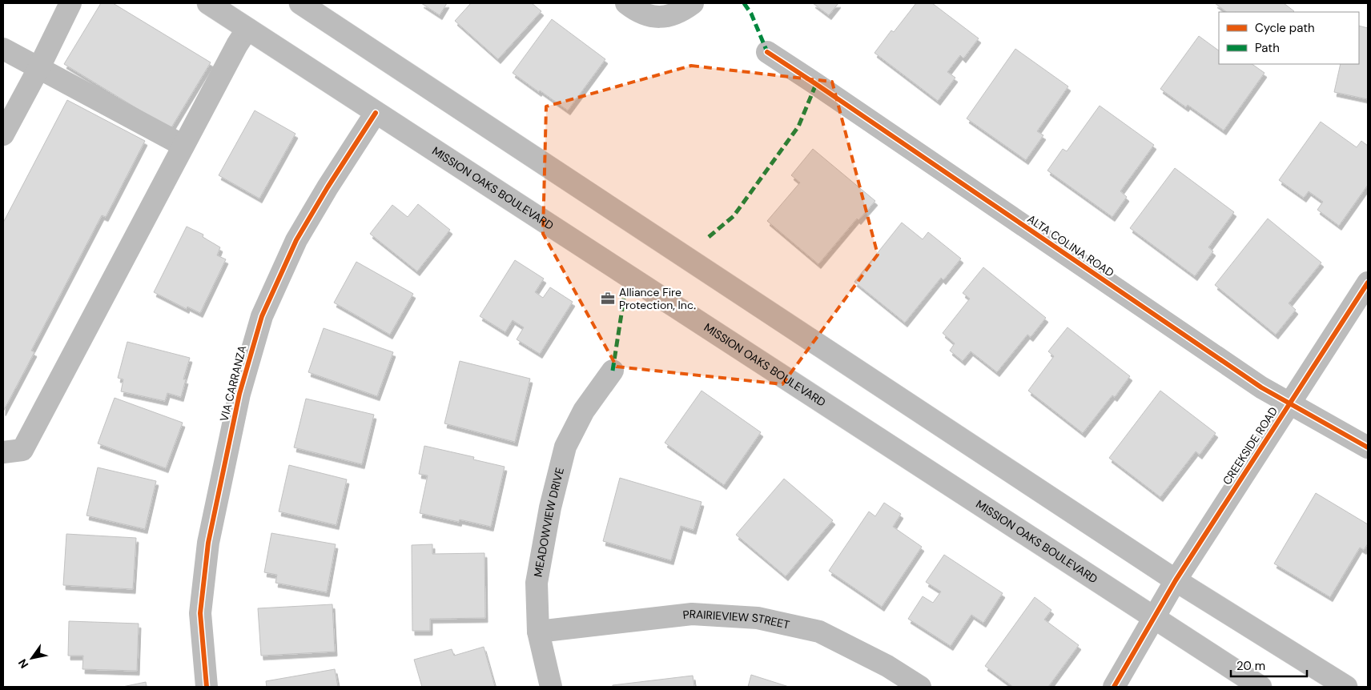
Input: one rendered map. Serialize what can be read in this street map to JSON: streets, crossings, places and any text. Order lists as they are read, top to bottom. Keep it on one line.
{"streets":{"street":["MISSION OAKS BOULEVARD","ALTA COLINA ROAD","VIA CARRANZA","CREEKSIDE ROAD","MEADOWVIEW DRIVE","PRAIRIEVIEW STREET"]},"crossings":[["MISSION OAKS BOULEVARD","VIA CARRANZA"],["MISSION OAKS BOULEVARD","CREEKSIDE ROAD"],["ALTA COLINA ROAD","CREEKSIDE ROAD"],["MEADOWVIEW DRIVE","PRAIRIEVIEW STREET"]],"places":{"office":["Alliance Fire Protection, Inc."]},"legend":["Cycle path","Path"],"scale_bar":"20 m","north":"bottom left"}
